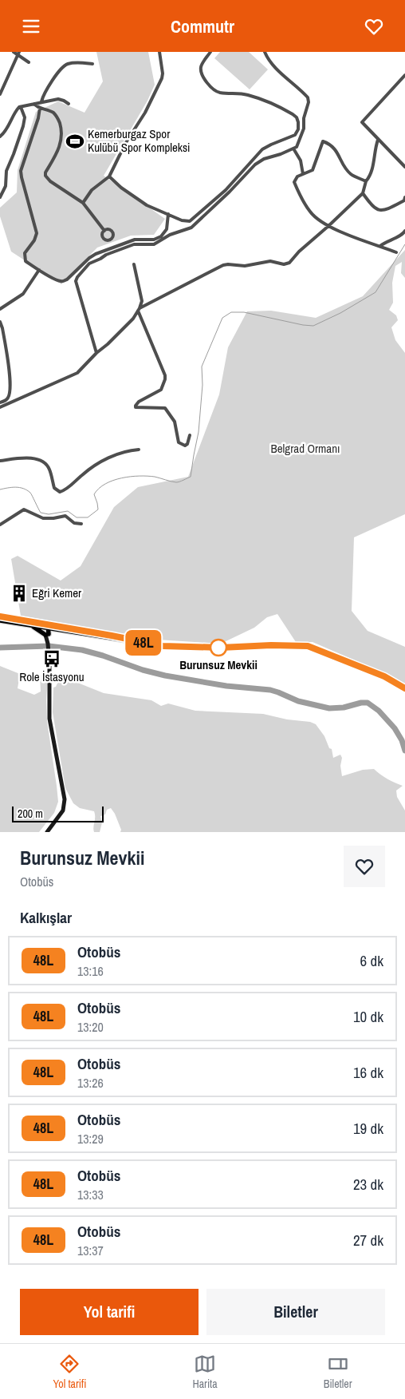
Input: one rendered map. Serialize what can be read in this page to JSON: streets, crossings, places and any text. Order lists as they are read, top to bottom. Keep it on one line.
{"parks":["Belgrad Ormanı"],"places":{"sports":["Kemerburgaz Spor Kulübü Spor Kompleksi"],"building":["Eğri Kemer"],"other":["Burunsuz Mevkii"],"bus stop":["Role İstasyonu"]},"lines":["bus line 48L"],"scale_bar":"200 m","page":{"header":"Commutr","on_map":"48L","scale":"200 m","heading":[["Burunsuz Mevkii","Otobüs"],"Kalkışlar"],"list":[{"mark":"48L","name":"Otobüs","note":"13:16","value":"6 dk"},{"mark":"48L","name":"Otobüs","note":"13:20","value":"10 dk"},{"mark":"48L","name":"Otobüs","note":"13:26","value":"16 dk"},{"mark":"48L","name":"Otobüs","note":"13:29","value":"19 dk"},{"mark":"48L","name":"Otobüs","note":"13:33","value":"23 dk"},{"mark":"48L","name":"Otobüs","note":"13:37","value":"27 dk"}],"buttons":["Yol tarifi","Biletler"],"tabs":["Yol tarifi","Harita","Biletler"]}}
